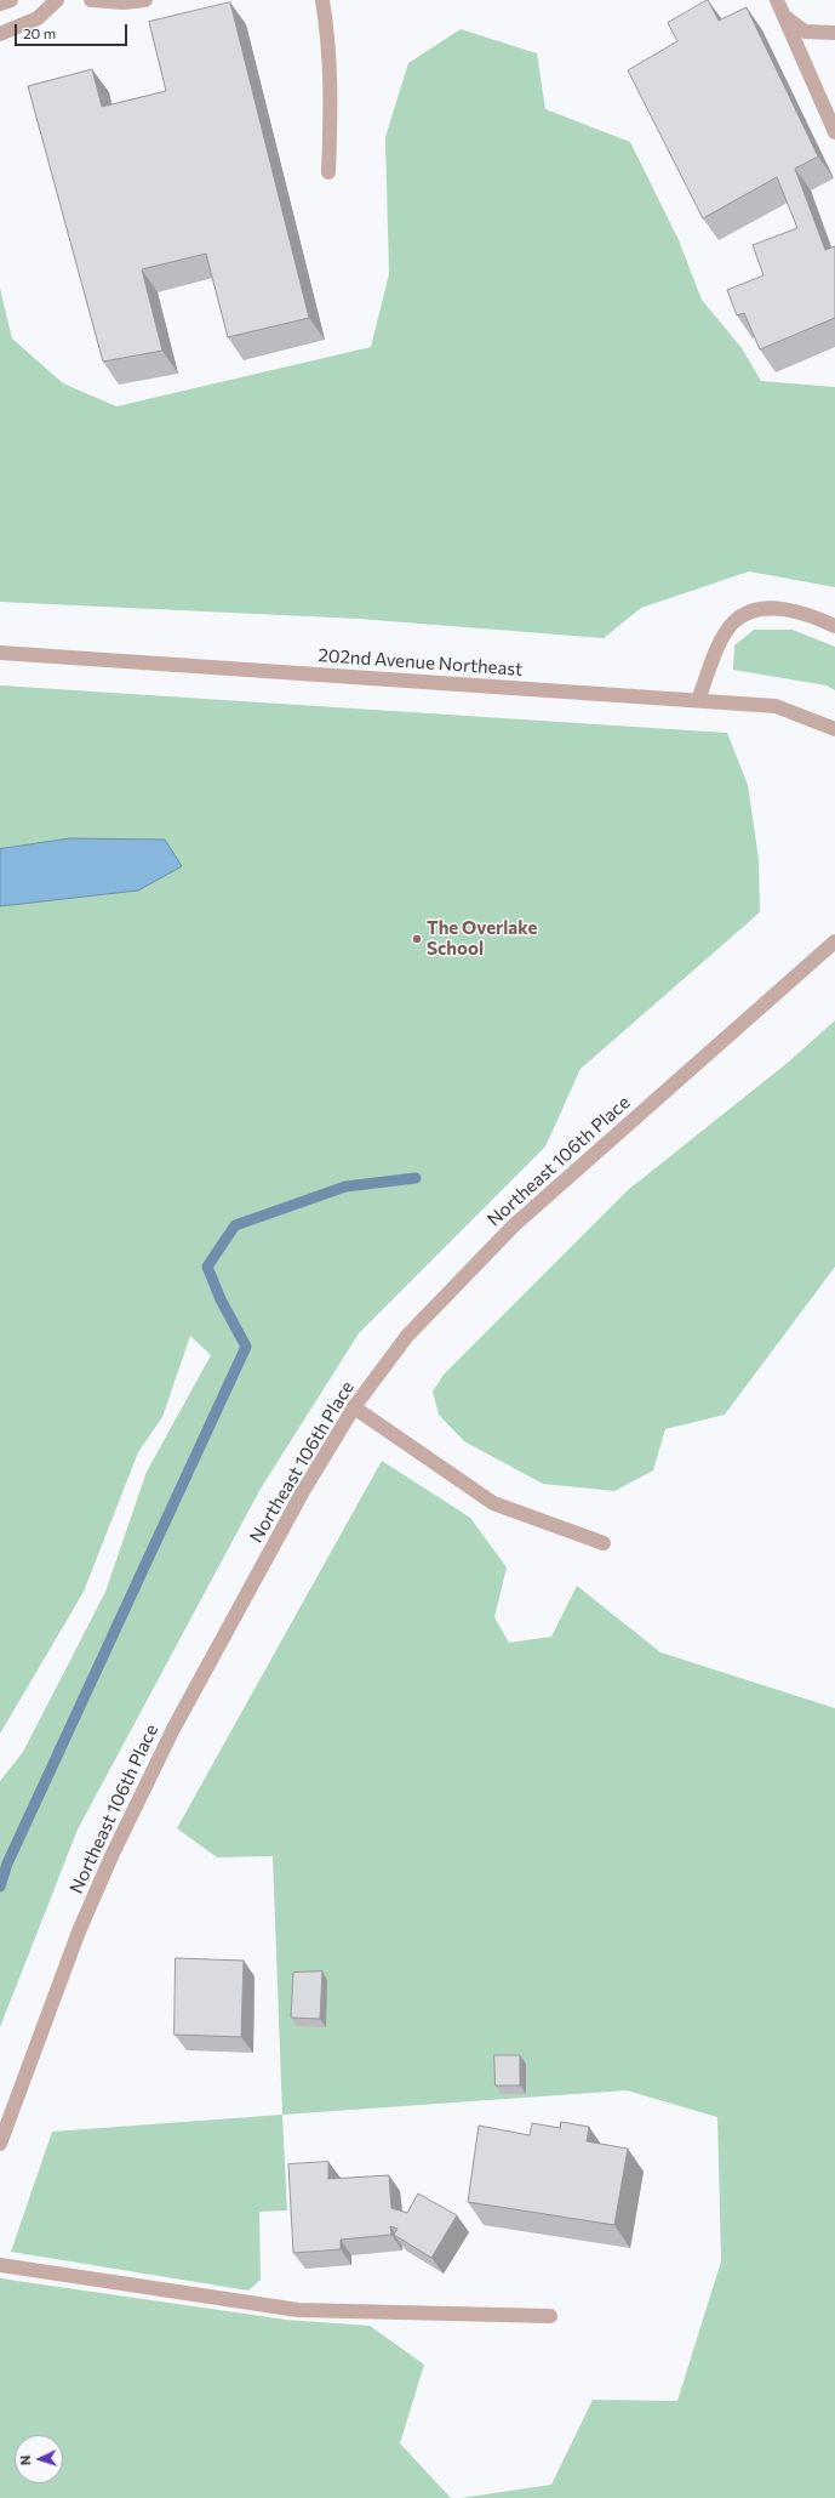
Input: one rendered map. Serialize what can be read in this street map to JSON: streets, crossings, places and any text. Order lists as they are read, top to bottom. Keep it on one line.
{"streets":{"street":["202nd Avenue Northeast","Northeast 106th Place"]},"places":["The Overlake School"],"scale_bar":"20 m","north":"left"}
